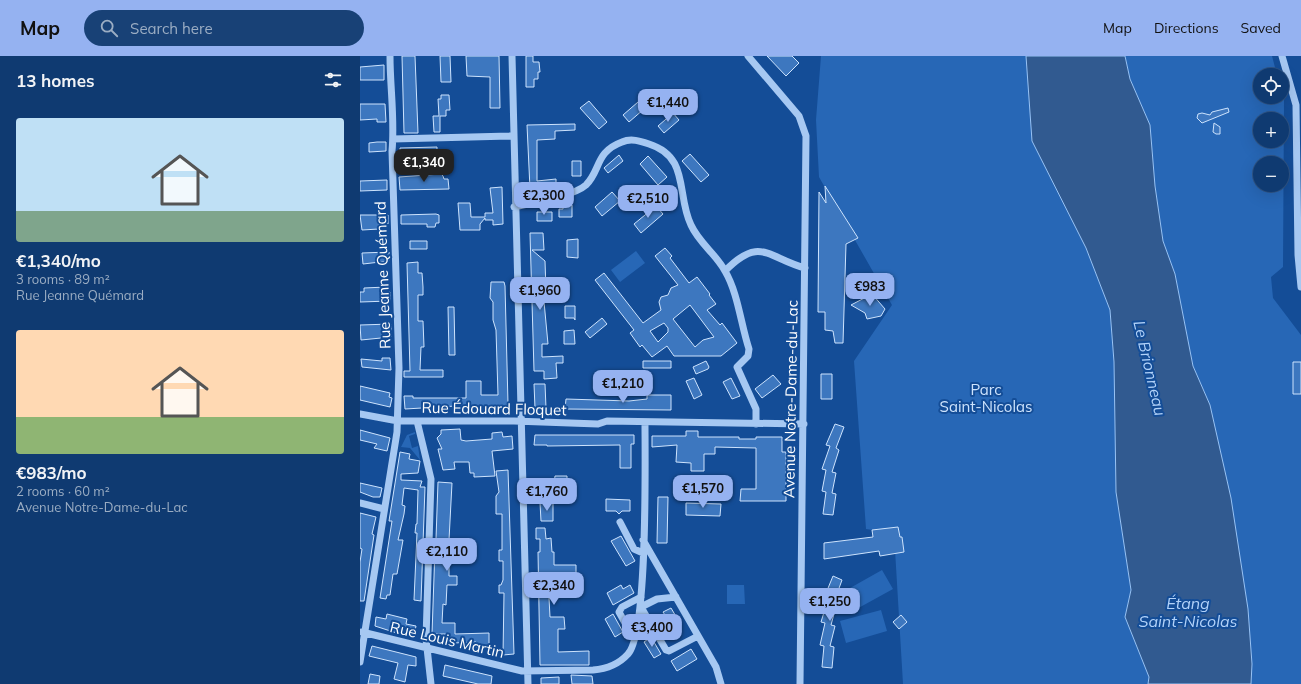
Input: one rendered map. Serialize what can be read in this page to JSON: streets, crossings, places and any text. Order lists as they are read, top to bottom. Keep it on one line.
{"streets":{"street":["Rue Jeanne Quémard","Avenue Notre-Dame-du-Lac","Rue Édouard Floquet","Rue Louis Martin"]},"crossings":[["Rue Jeanne Quémard","Rue Édouard Floquet"],["Rue Jeanne Quémard","Rue Louis Martin"],["Avenue Notre-Dame-du-Lac","Rue Édouard Floquet"],["Rue Édouard Floquet","Rue Louis Martin"]],"water":["Le Brionneau","Étang Saint-Nicolas"],"parks":["Parc Saint-Nicolas"],"page":{"header":"Map","search":"Search here","nav":["Map","Directions","Saved"],"heading":"13 homes","map_buttons":["+","−"],"price":["€1,440","€1,340","€2,300","€2,510","€983","€1,960","€1,210","€1,570","€1,760","€2,110","€2,340","€1,250","€3,400"],"list":[{"name":"€1,340/mo","note":"3 rooms · 89 m² · Rue Jeanne Quémard"},{"name":"€983/mo","note":"2 rooms · 60 m² · Avenue Notre-Dame-du-Lac"}]}}
